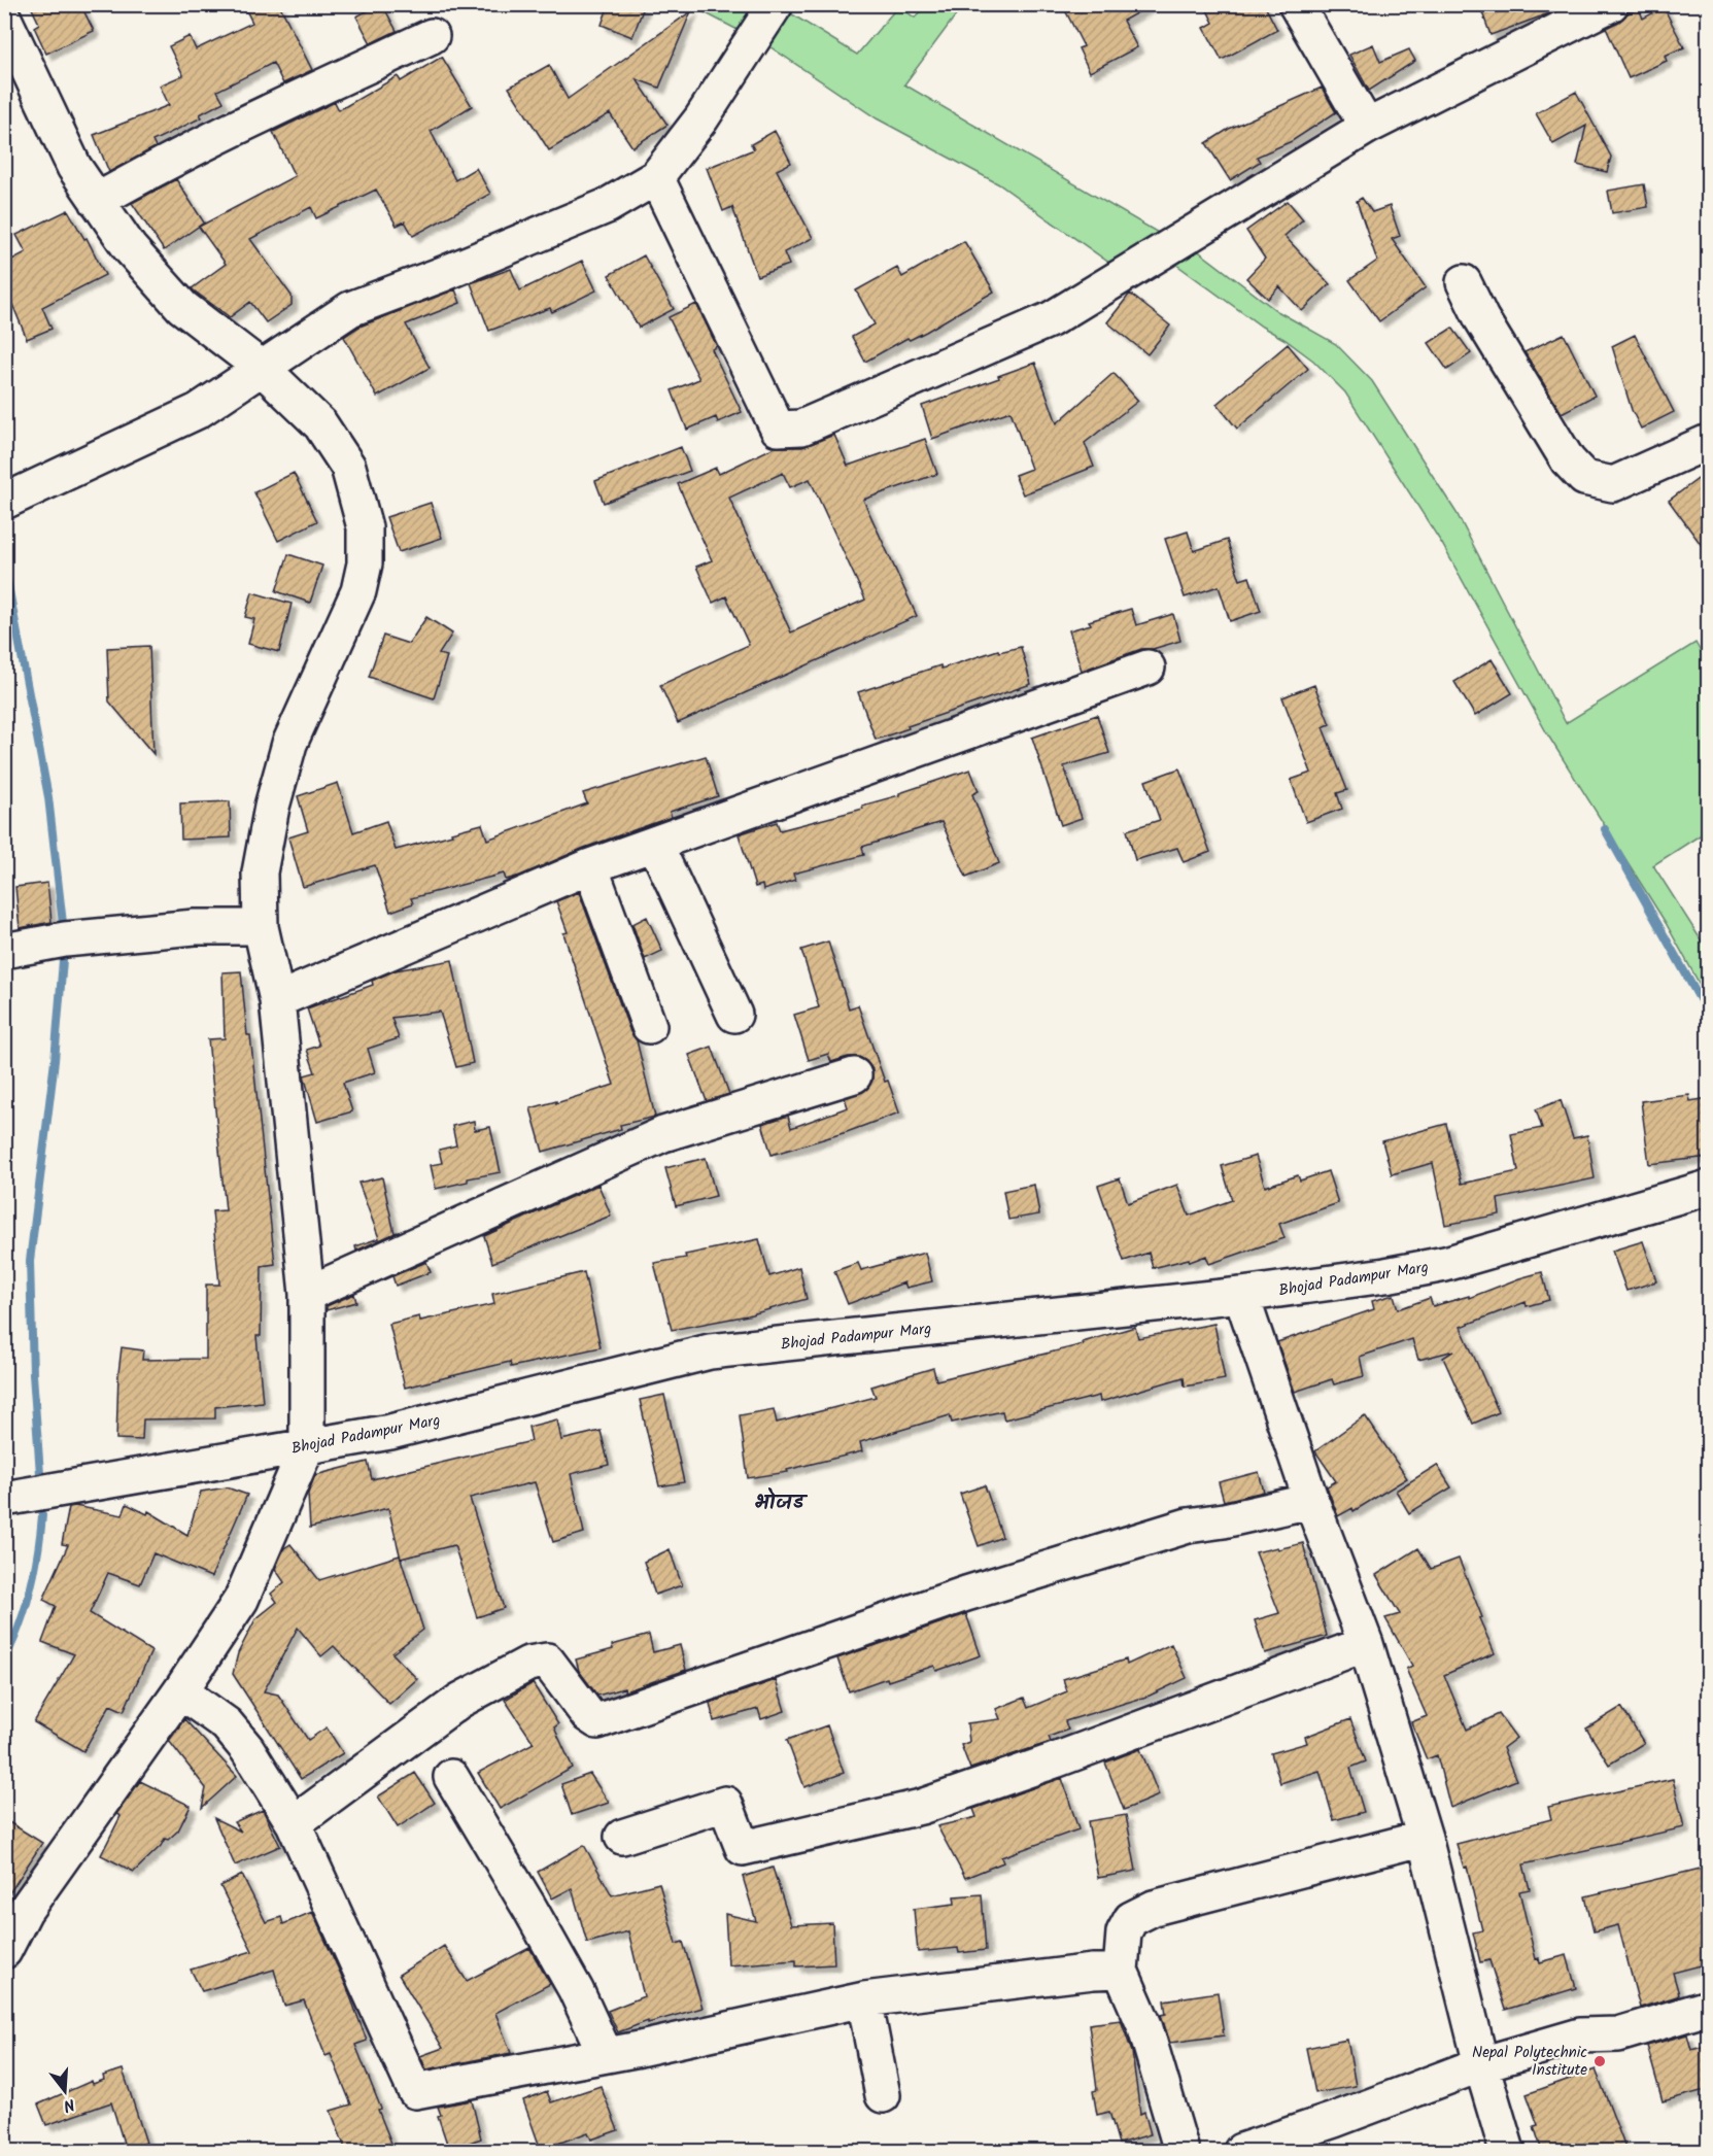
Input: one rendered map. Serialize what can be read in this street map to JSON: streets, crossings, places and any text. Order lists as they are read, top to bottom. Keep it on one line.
{"streets":{"street":["Bhojad Padampur Marg"]},"districts":["भोजड"],"places":["Nepal Polytechnic Institute"],"north":"bottom"}
